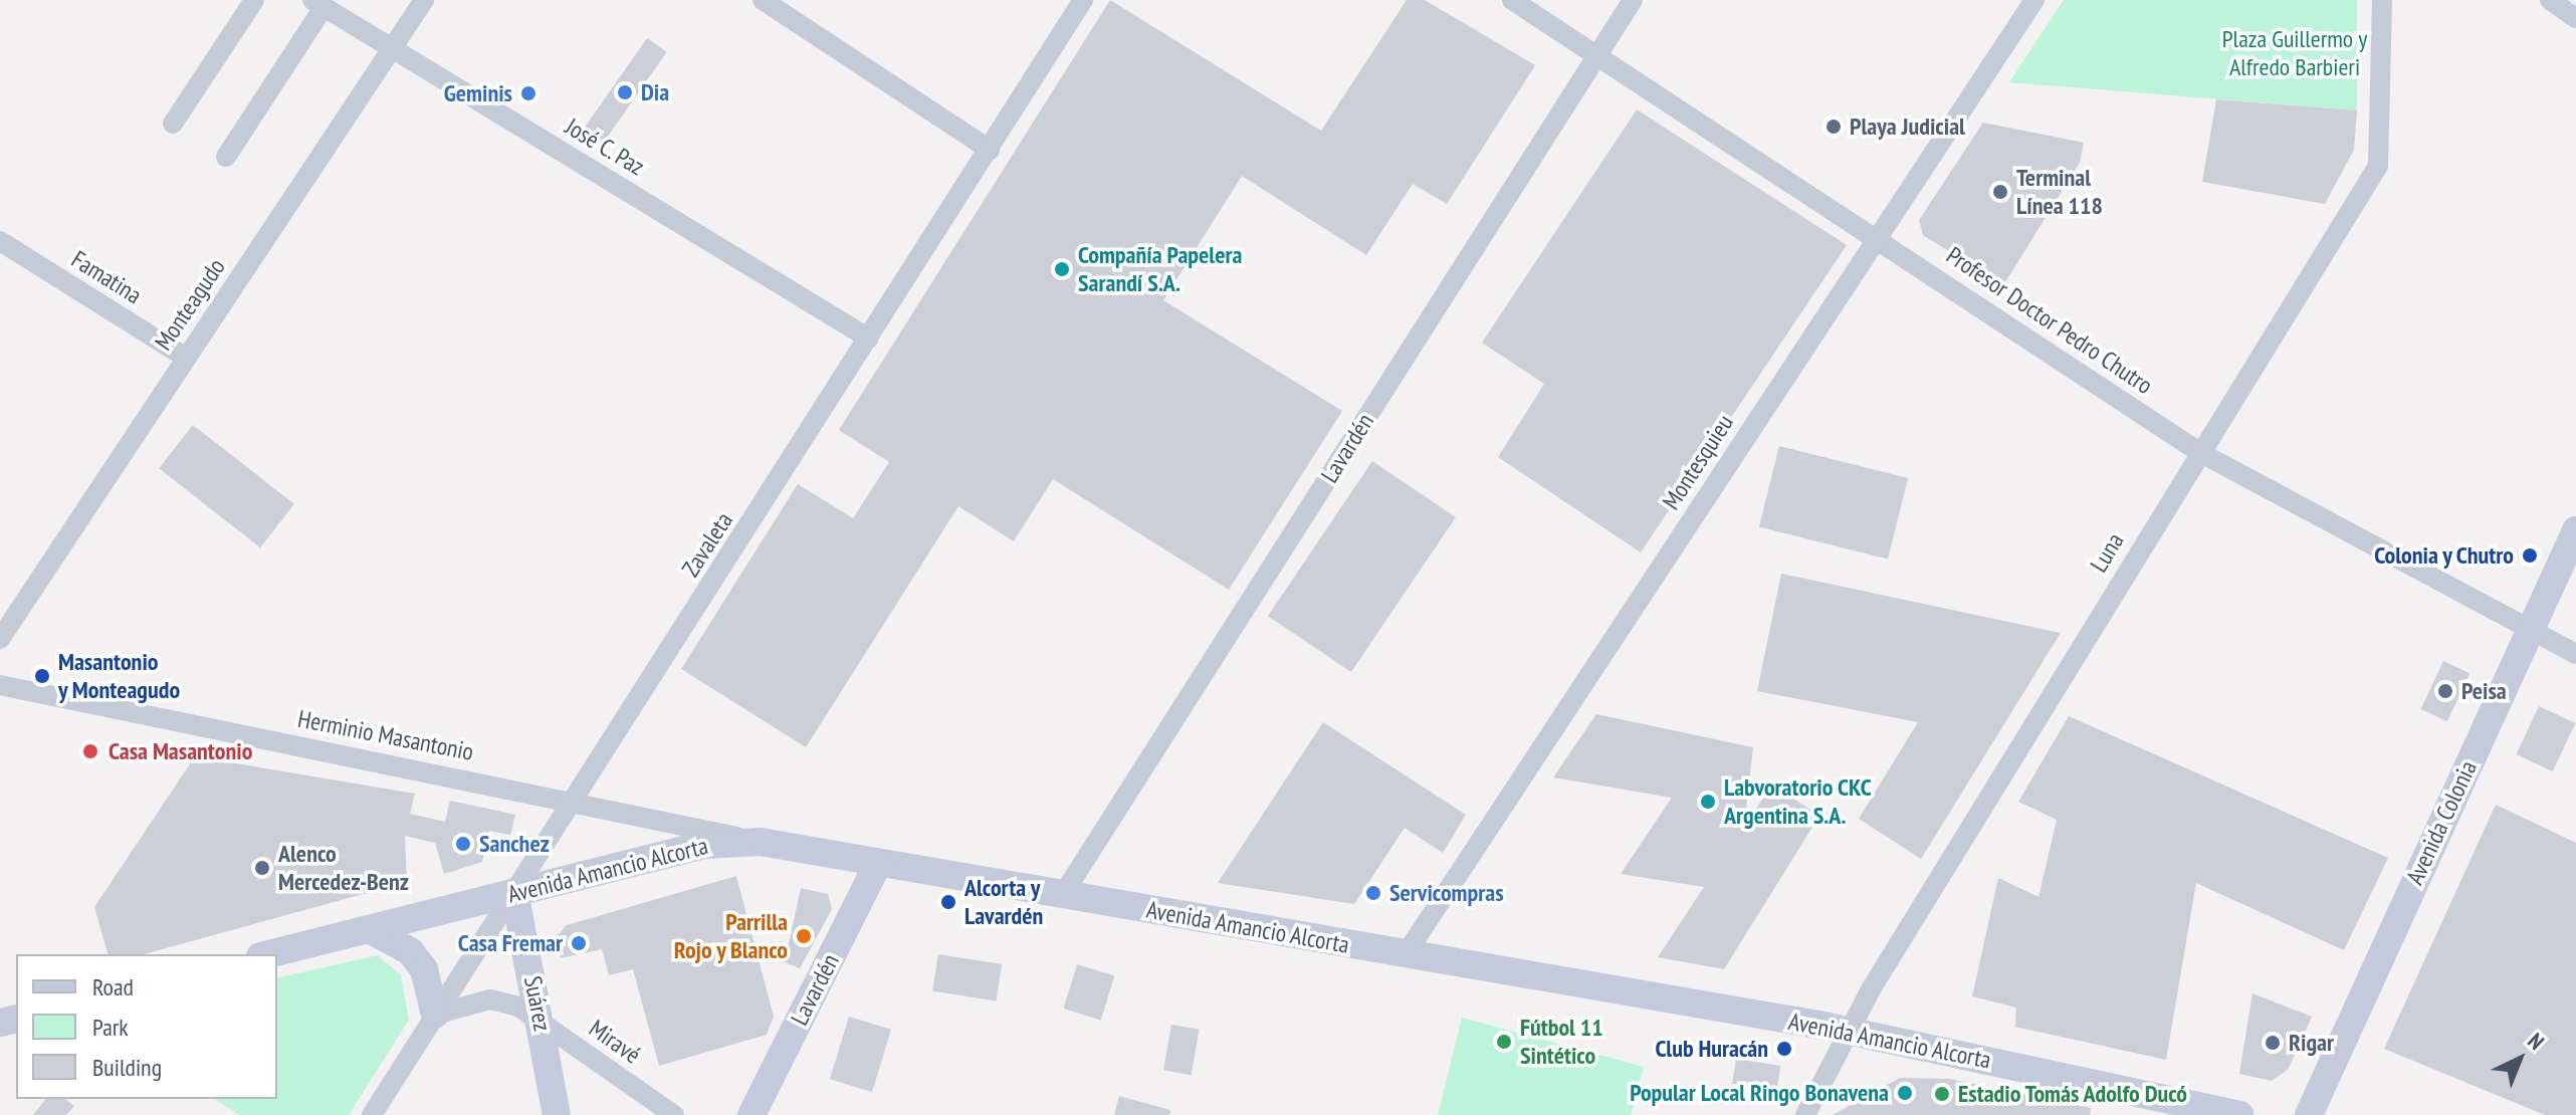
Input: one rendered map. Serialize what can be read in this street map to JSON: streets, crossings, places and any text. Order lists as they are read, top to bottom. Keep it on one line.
{"streets":{"main road":["Lavardén","Avenida Colonia","Avenida Amancio Alcorta","Suárez"],"street":["José C. Paz","Famatina","Monteagudo","Profesor Doctor Pedro Chutro","Montesquieu","Zavaleta","Luna","Herminio Masantonio","Miravé"]},"crossings":[["José C. Paz","Monteagudo"],["José C. Paz","Zavaleta"],["Famatina","Monteagudo"],["Profesor Doctor Pedro Chutro","Lavardén"],["Profesor Doctor Pedro Chutro","Montesquieu"],["Profesor Doctor Pedro Chutro","Luna"],["Profesor Doctor Pedro Chutro","Avenida Colonia"],["Lavardén","Avenida Amancio Alcorta"],["Montesquieu","Avenida Amancio Alcorta"],["Zavaleta","Herminio Masantonio"],["Zavaleta","Avenida Amancio Alcorta"],["Zavaleta","Suárez"],["Zavaleta","Miravé"],["Luna","Avenida Amancio Alcorta"],["Herminio Masantonio","Avenida Amancio Alcorta"],["Avenida Amancio Alcorta","Suárez"],["Suárez","Miravé"]],"parks":["Plaza Guillermo y Alfredo Barbieri"],"places":["Dia","Geminis","Playa Judicial","Terminal Línea 118","Compañía Papelera Sarandí S.A.","Colonia y Chutro","Masantonio y Monteagudo","Peisa","Casa Masantonio","Labvoratorio CKC Argentina S.A.","Sanchez","Alenco Mercedez-Benz","Servicompras","Alcorta y Lavardén","Parrilla Rojo y Blanco","Casa Fremar","Fútbol 11 Sintético","Rigar","Club Huracán","Popular Local Ringo Bonavena","Estadio Tomás Adolfo Ducó"],"legend":["Road","Park","Building"],"north":"top right"}
